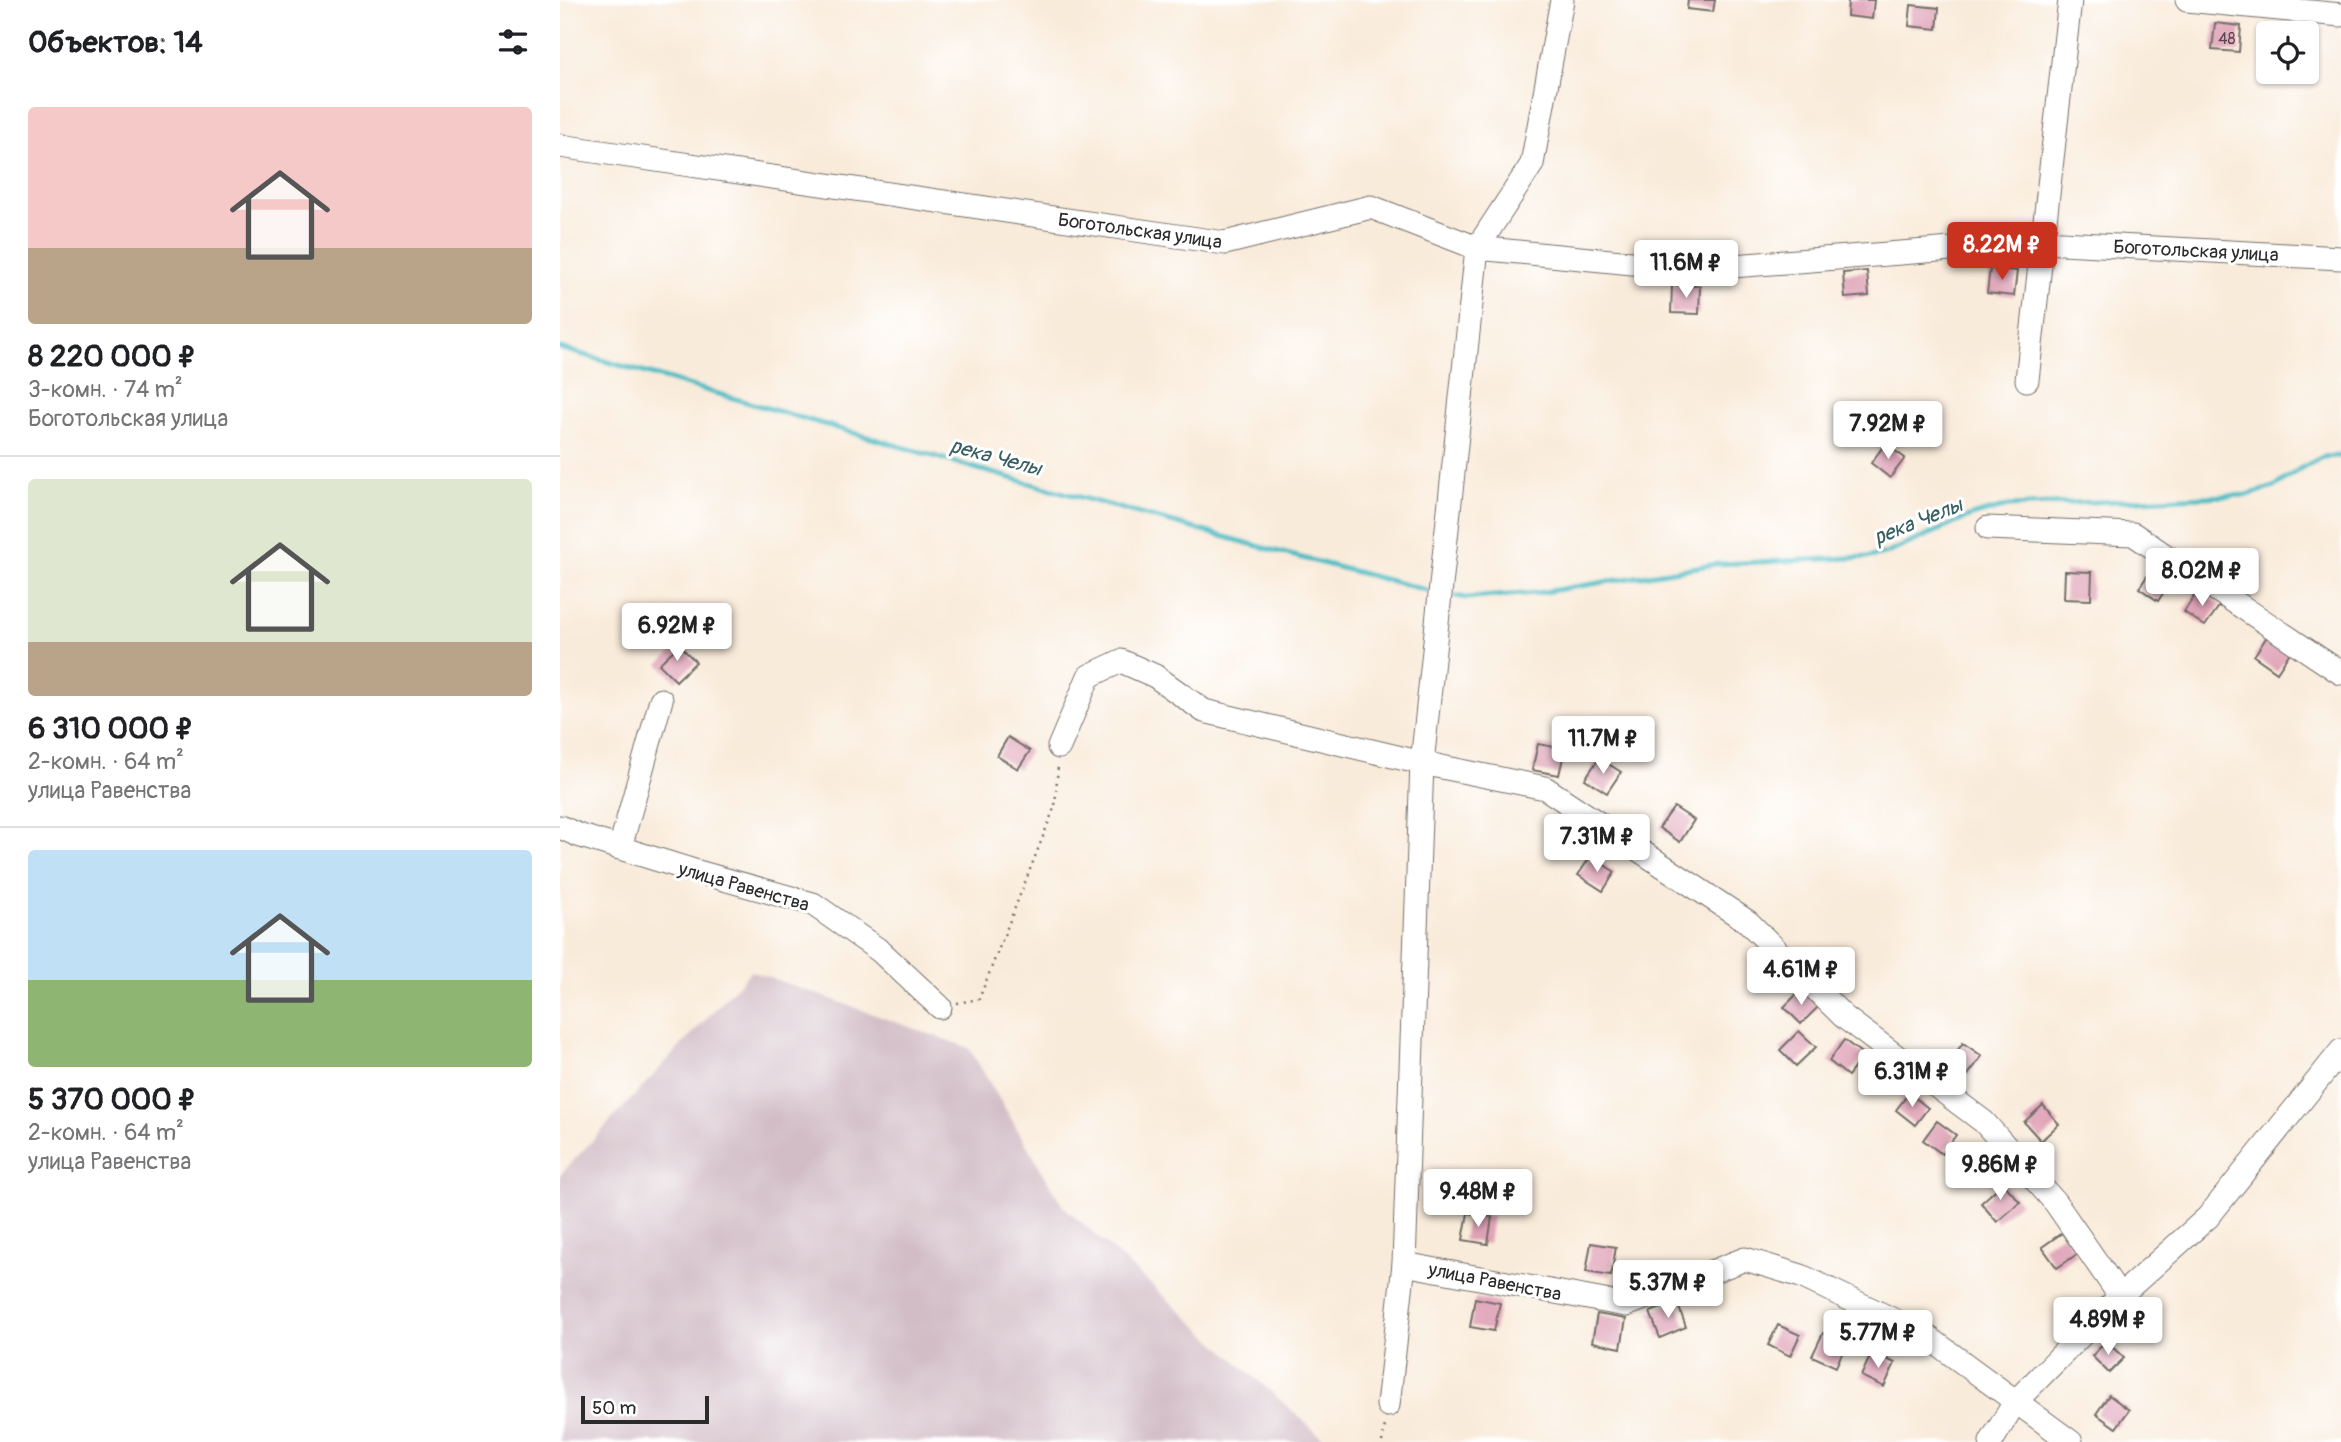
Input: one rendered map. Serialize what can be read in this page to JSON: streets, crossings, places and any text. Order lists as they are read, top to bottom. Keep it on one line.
{"streets":{"street":["Боготольская улица","улица Равенства"]},"water":["река Челы"],"house_numbers":["48"],"scale_bar":"50 m","page":{"heading":"Объектов: 14","list":[{"name":"8 220 000 ₽","note":"3-комн. · 74 m² · Боготольская улица"},{"name":"6 310 000 ₽","note":"2-комн. · 64 m² · улица Равенства"},{"name":"5 370 000 ₽","note":"2-комн. · 64 m² · улица Равенства"}],"price":["8.22M ₽","11.6M ₽","7.92M ₽","8.02M ₽","6.92M ₽","11.7M ₽","7.31M ₽","4.61M ₽","6.31M ₽","9.86M ₽","9.48M ₽","5.37M ₽","4.89M ₽","5.77M ₽"],"scale":"50 m"}}
